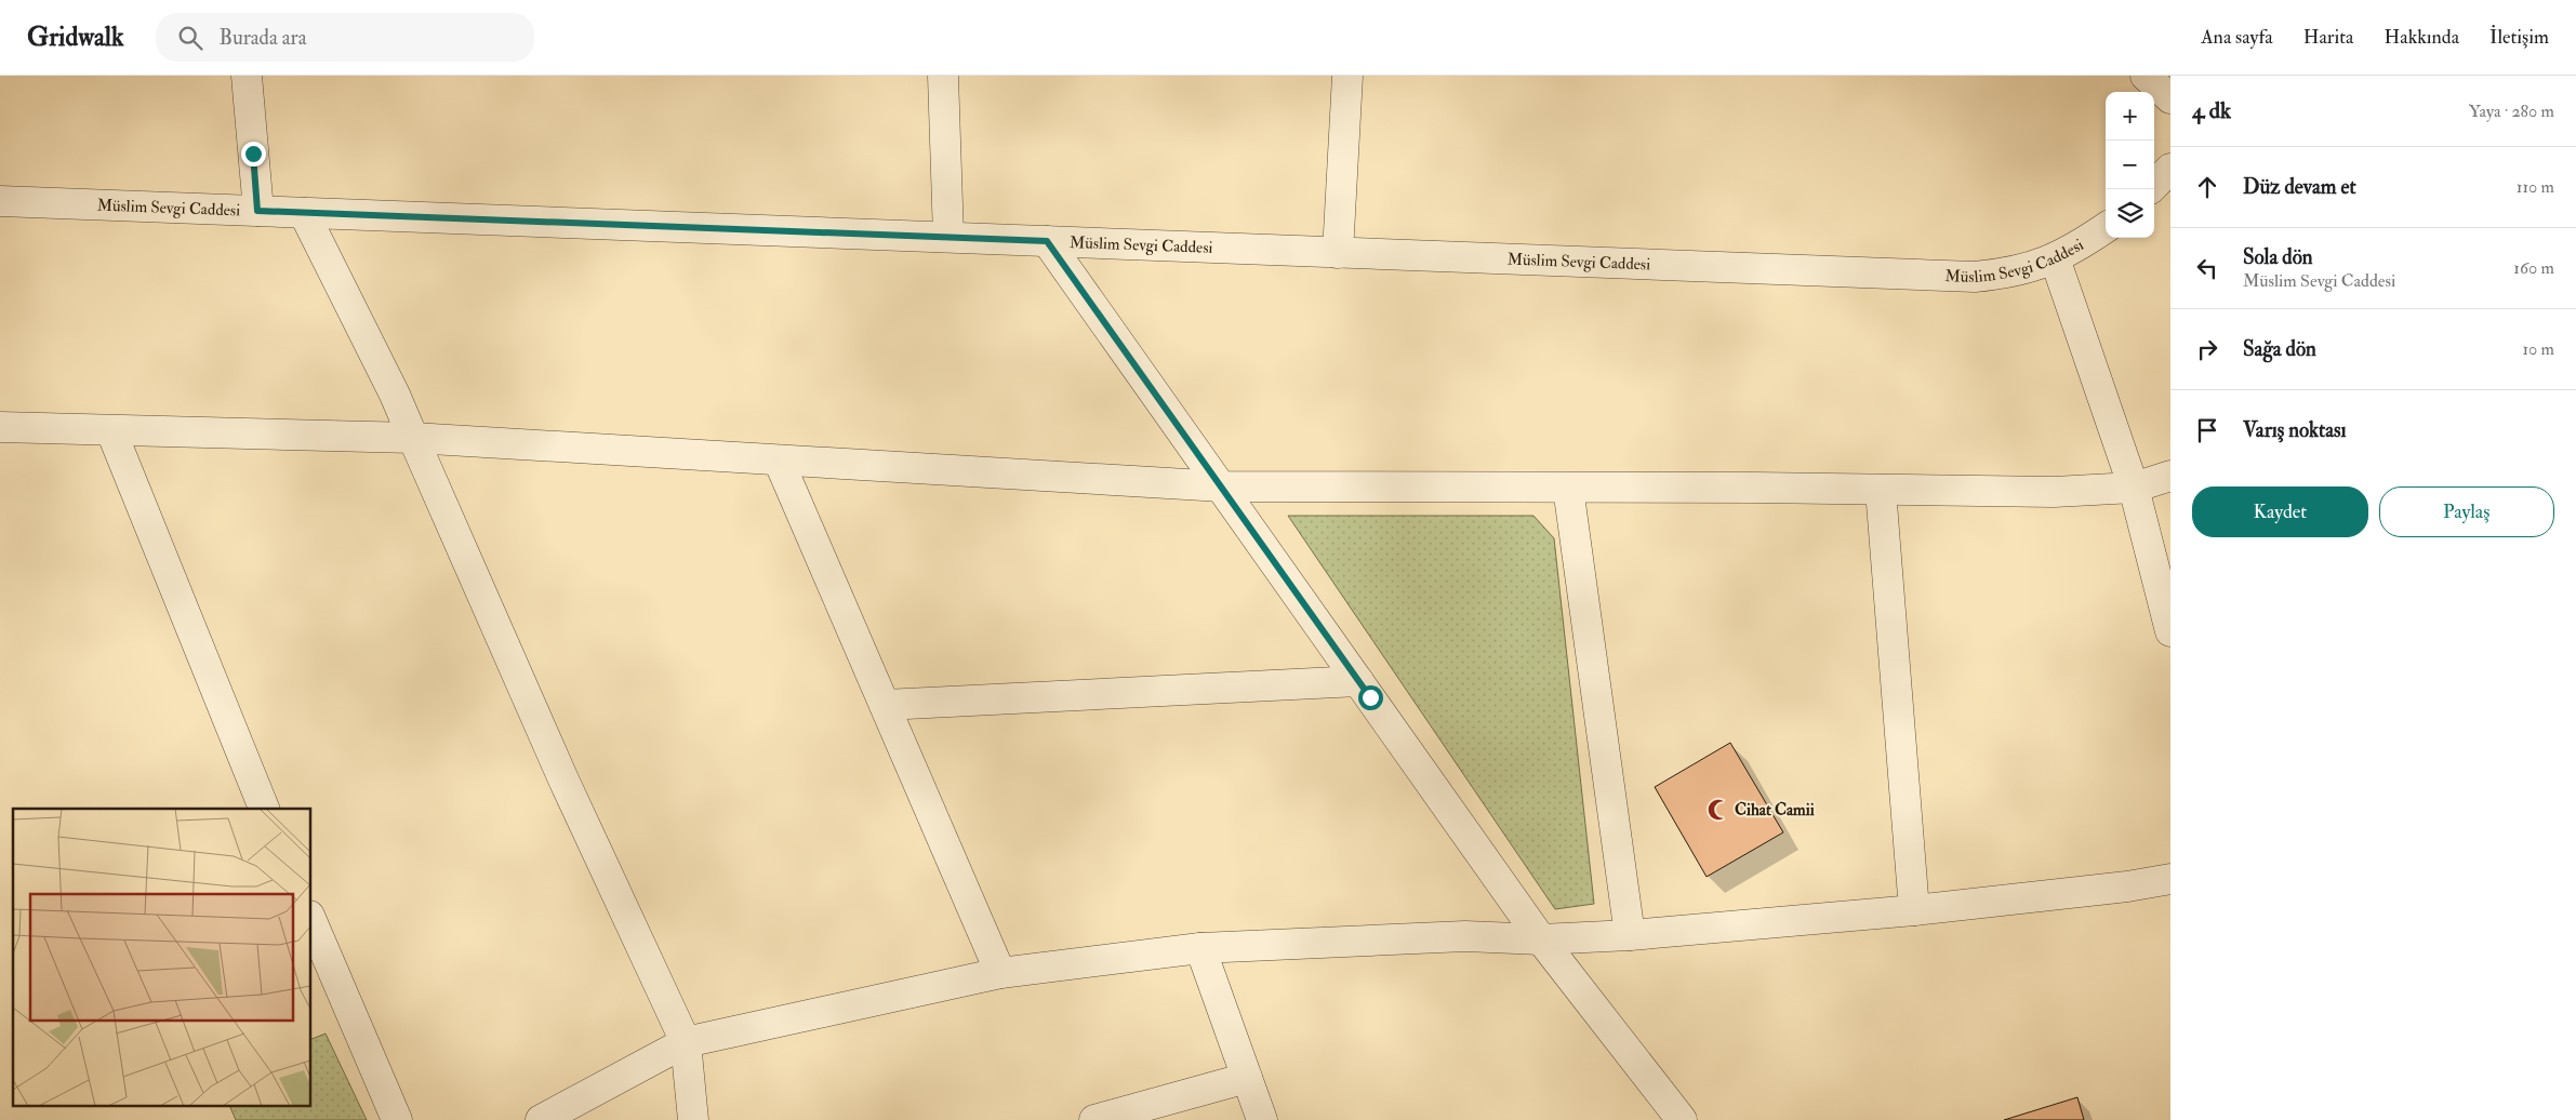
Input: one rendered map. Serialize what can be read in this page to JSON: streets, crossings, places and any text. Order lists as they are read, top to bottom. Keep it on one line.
{"streets":{"street":["Müslim Sevgi Caddesi"]},"places":{"mosque":["Cihat Camii"]},"page":{"header":"Gridwalk","search":"Burada ara","nav":["Ana sayfa","Harita","Hakkında","İletişim"],"heading":["4 dk","Yaya · 280 m"],"map_buttons":["+","−"],"list":[["Düz devam et","110 m"],["Sola dön","Müslim Sevgi Caddesi","160 m"],["Sağa dön","10 m"],"Varış noktası"],"buttons":["Kaydet","Paylaş"]}}
